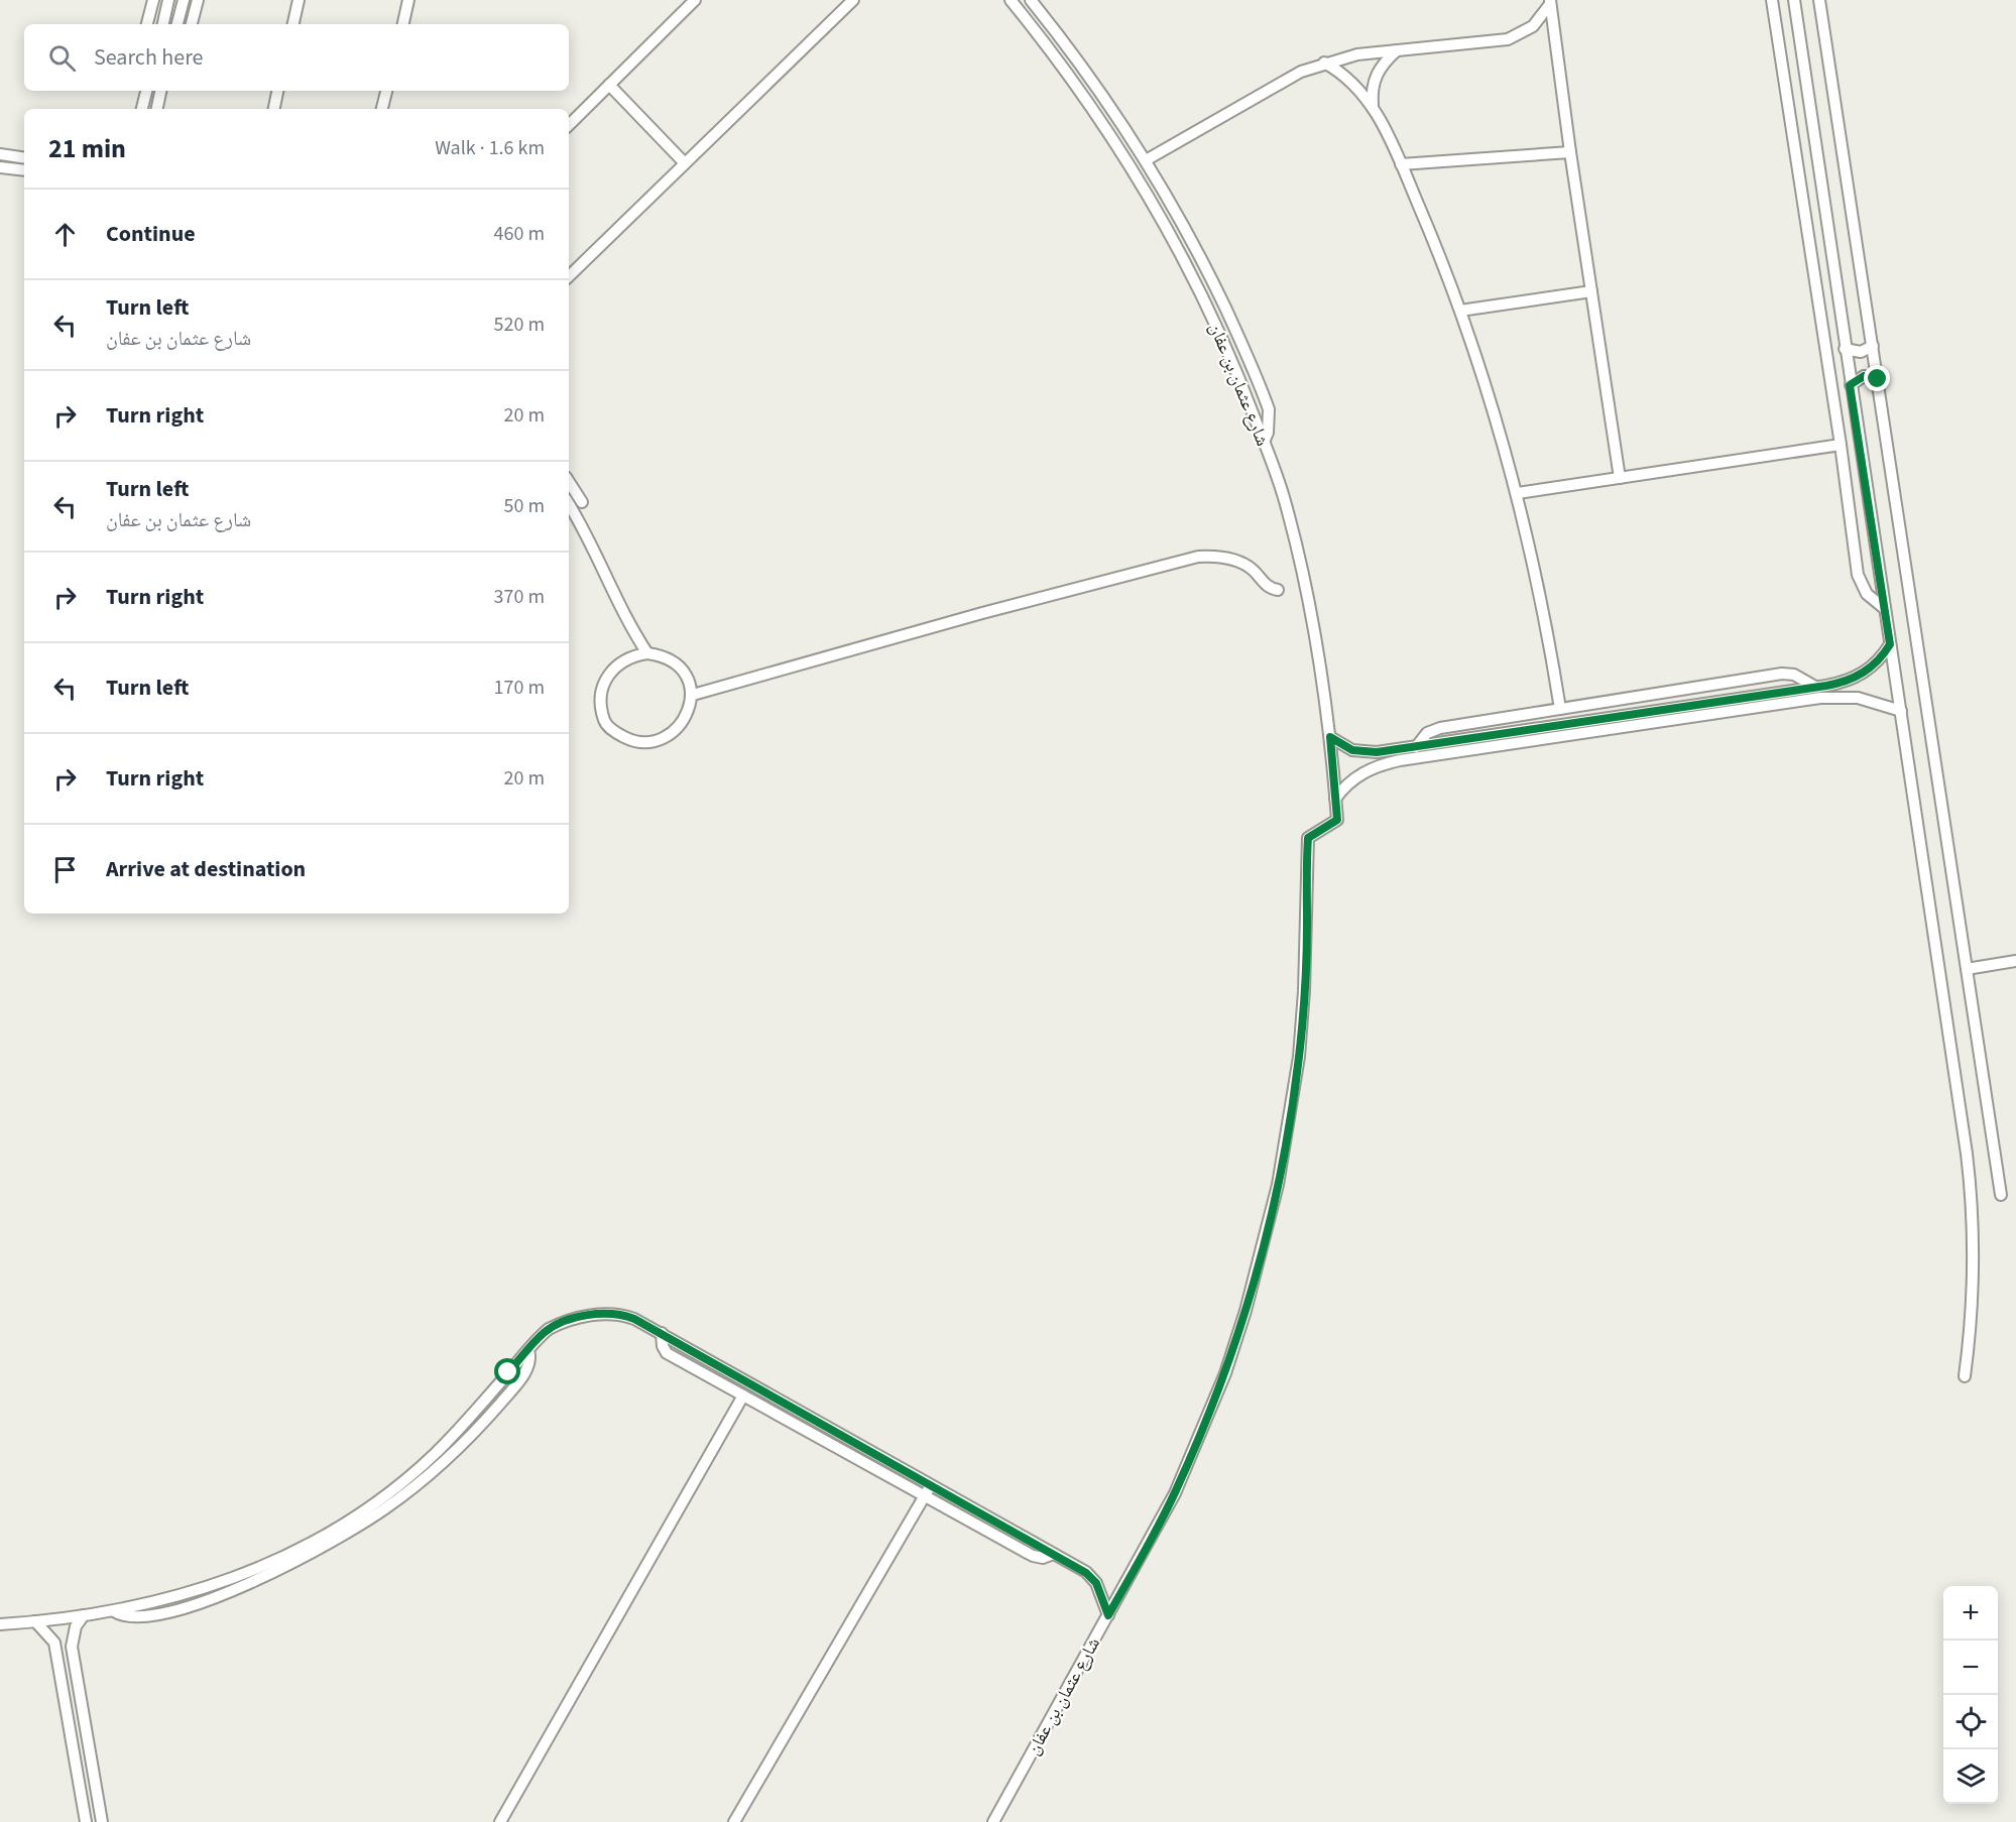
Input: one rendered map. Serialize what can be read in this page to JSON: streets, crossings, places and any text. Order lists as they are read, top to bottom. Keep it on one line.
{"streets":{"street":["شارع عثمان بن عفان"]},"page":{"search":"Search here","heading":["21 min","Walk · 1.6 km"],"list":[["Continue","460 m"],["Turn left","شارع عثمان بن عفان","520 m"],["Turn right","20 m"],["Turn left","شارع عثمان بن عفان","50 m"],["Turn right","370 m"],["Turn left","170 m"],["Turn right","20 m"],"Arrive at destination"],"map_buttons":["+","−"]}}
